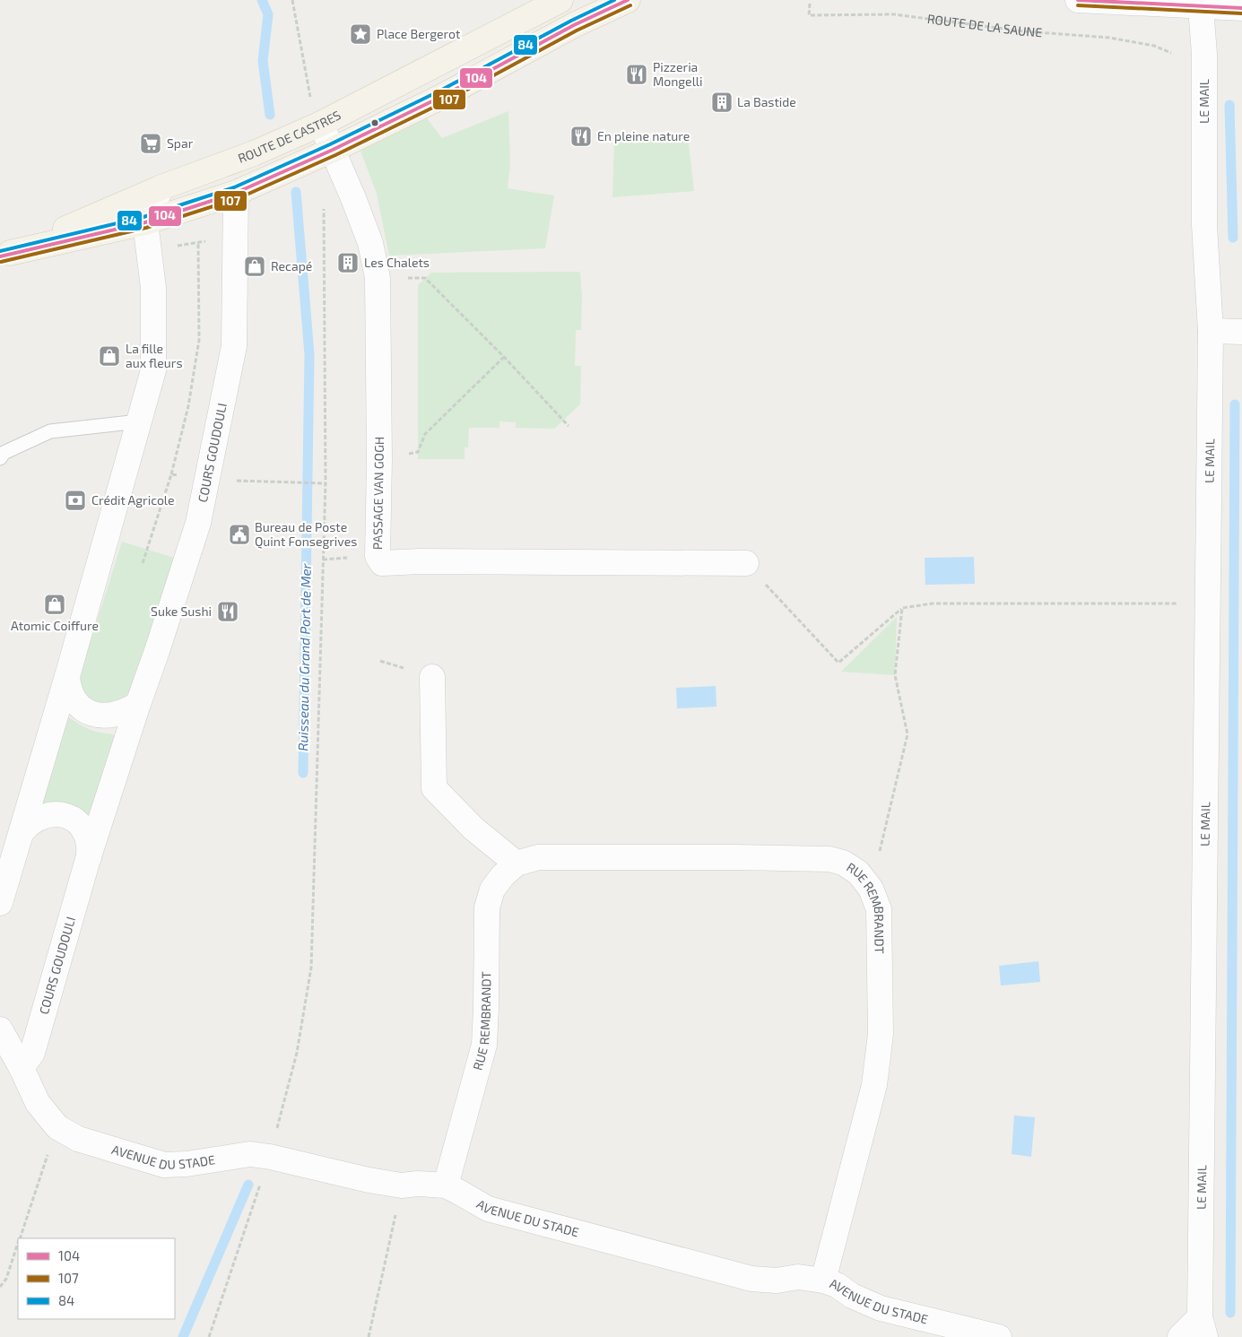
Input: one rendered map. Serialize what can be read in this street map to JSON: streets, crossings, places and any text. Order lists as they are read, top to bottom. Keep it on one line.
{"streets":{"main road":["ROUTE DE CASTRES"],"street":["LE MAIL","COURS GOUDOULI","PASSAGE VAN GOGH","RUE REMBRANDT","AVENUE DU STADE"],"path":["ROUTE DE LA SAUNE"]},"crossings":[["ROUTE DE CASTRES","COURS GOUDOULI"],["ROUTE DE CASTRES","PASSAGE VAN GOGH"],["RUE REMBRANDT","AVENUE DU STADE"]],"water":["Ruisseau du Grand Port de Mer"],"places":{"place":["Place Bergerot"],"restaurant":["Pizzeria Mongelli","En pleine nature","Suke Sushi"],"building":["La Bastide","Les Chalets"],"supermarket":["Spar"],"shop":["Recapé","La fille aux fleurs","Atomic Coiffure"],"bank":["Crédit Agricole"],"public building":["Bureau de Poste Quint Fonsegrives"]},"lines":["transit line 104","transit line 84","transit line 107"],"legend":["104","107","84"]}
